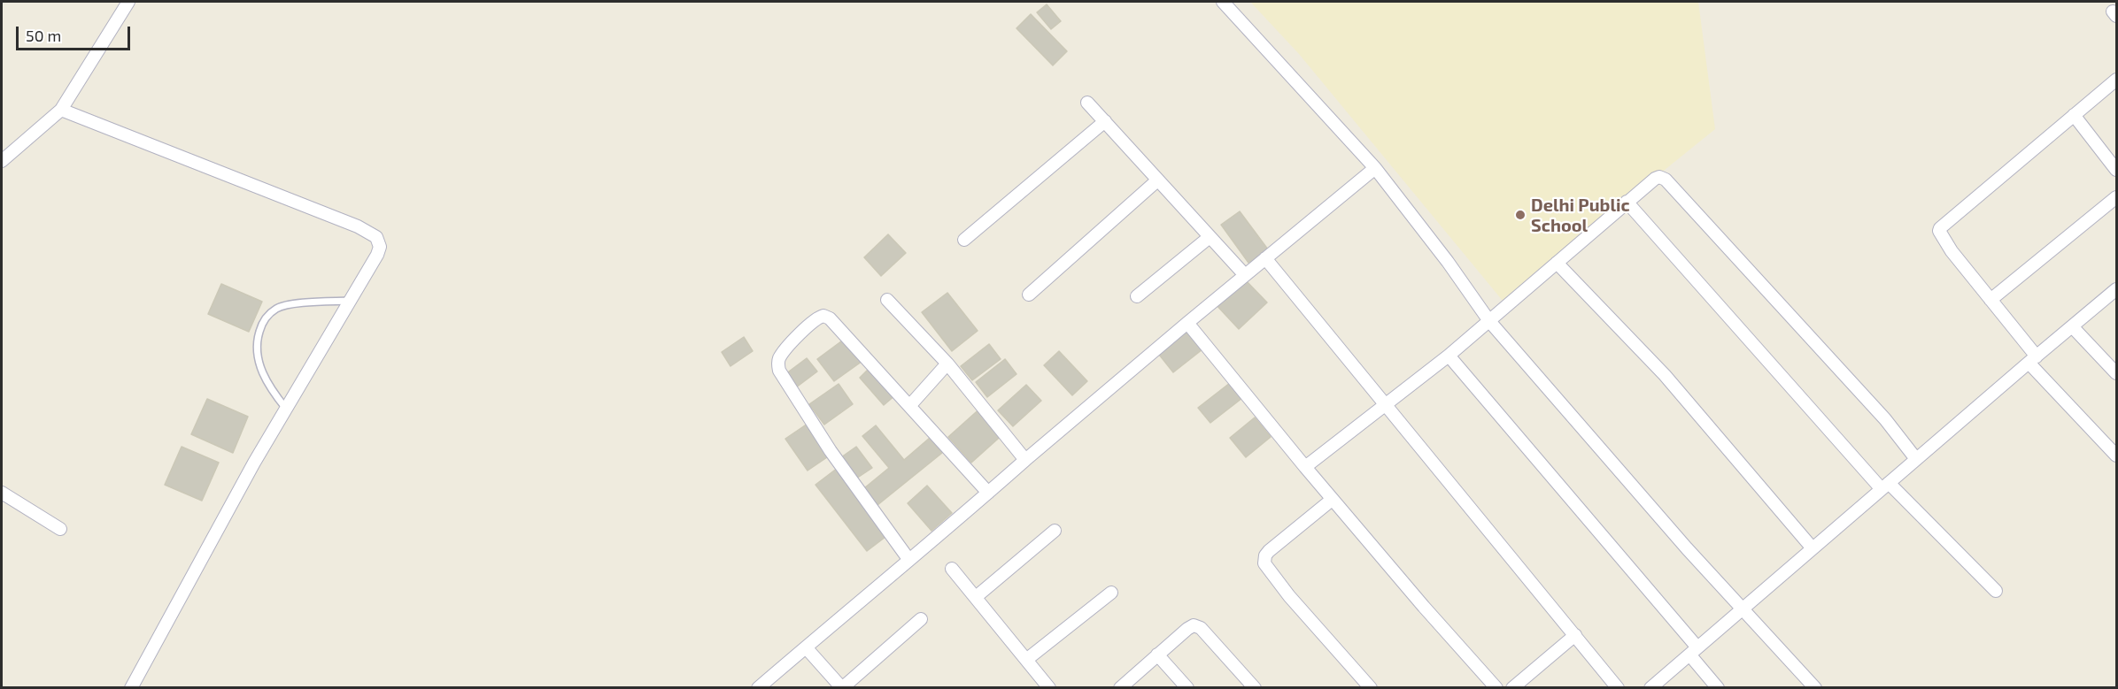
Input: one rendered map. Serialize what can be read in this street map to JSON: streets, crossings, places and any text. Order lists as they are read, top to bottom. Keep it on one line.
{"places":["Delhi Public School"],"scale_bar":"50 m"}
